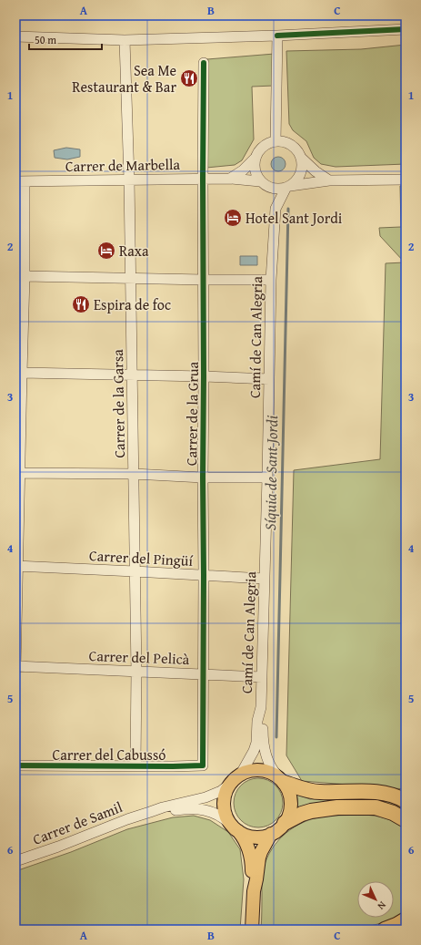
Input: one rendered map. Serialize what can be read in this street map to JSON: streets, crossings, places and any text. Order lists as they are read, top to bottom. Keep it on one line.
{"streets":{"street":["Carrer de Marbella","Camí de Can Alegria","Carrer de la Garsa","Carrer de la Grua","Carrer del Pingüí","Carrer del Pelicà","Carrer del Cabussó","Carrer de Samil"]},"crossings":[["Carrer de Marbella","Carrer de la Garsa"],["Carrer de Marbella","Carrer de la Grua"],["Camí de Can Alegria","Carrer del Pingüí"],["Camí de Can Alegria","Carrer del Pelicà"],["Camí de Can Alegria","Carrer de Samil"],["Carrer de la Garsa","Carrer del Pingüí"],["Carrer de la Garsa","Carrer del Pelicà"],["Carrer de la Garsa","Carrer del Cabussó"],["Carrer de la Grua","Carrer del Pingüí"],["Carrer de la Grua","Carrer del Pelicà"],["Carrer de la Grua","Carrer del Cabussó"]],"water":["Síquia de Sant Jordi"],"places":{"restaurant":["Sea Me Restaurant & Bar","Espira de foc"],"hotel":["Hotel Sant Jordi","Raxa"]},"scale_bar":"50 m","north":"bottom right","grid":{"columns":["A","B","C"],"rows":["1","2","3","4","5","6"]}}
